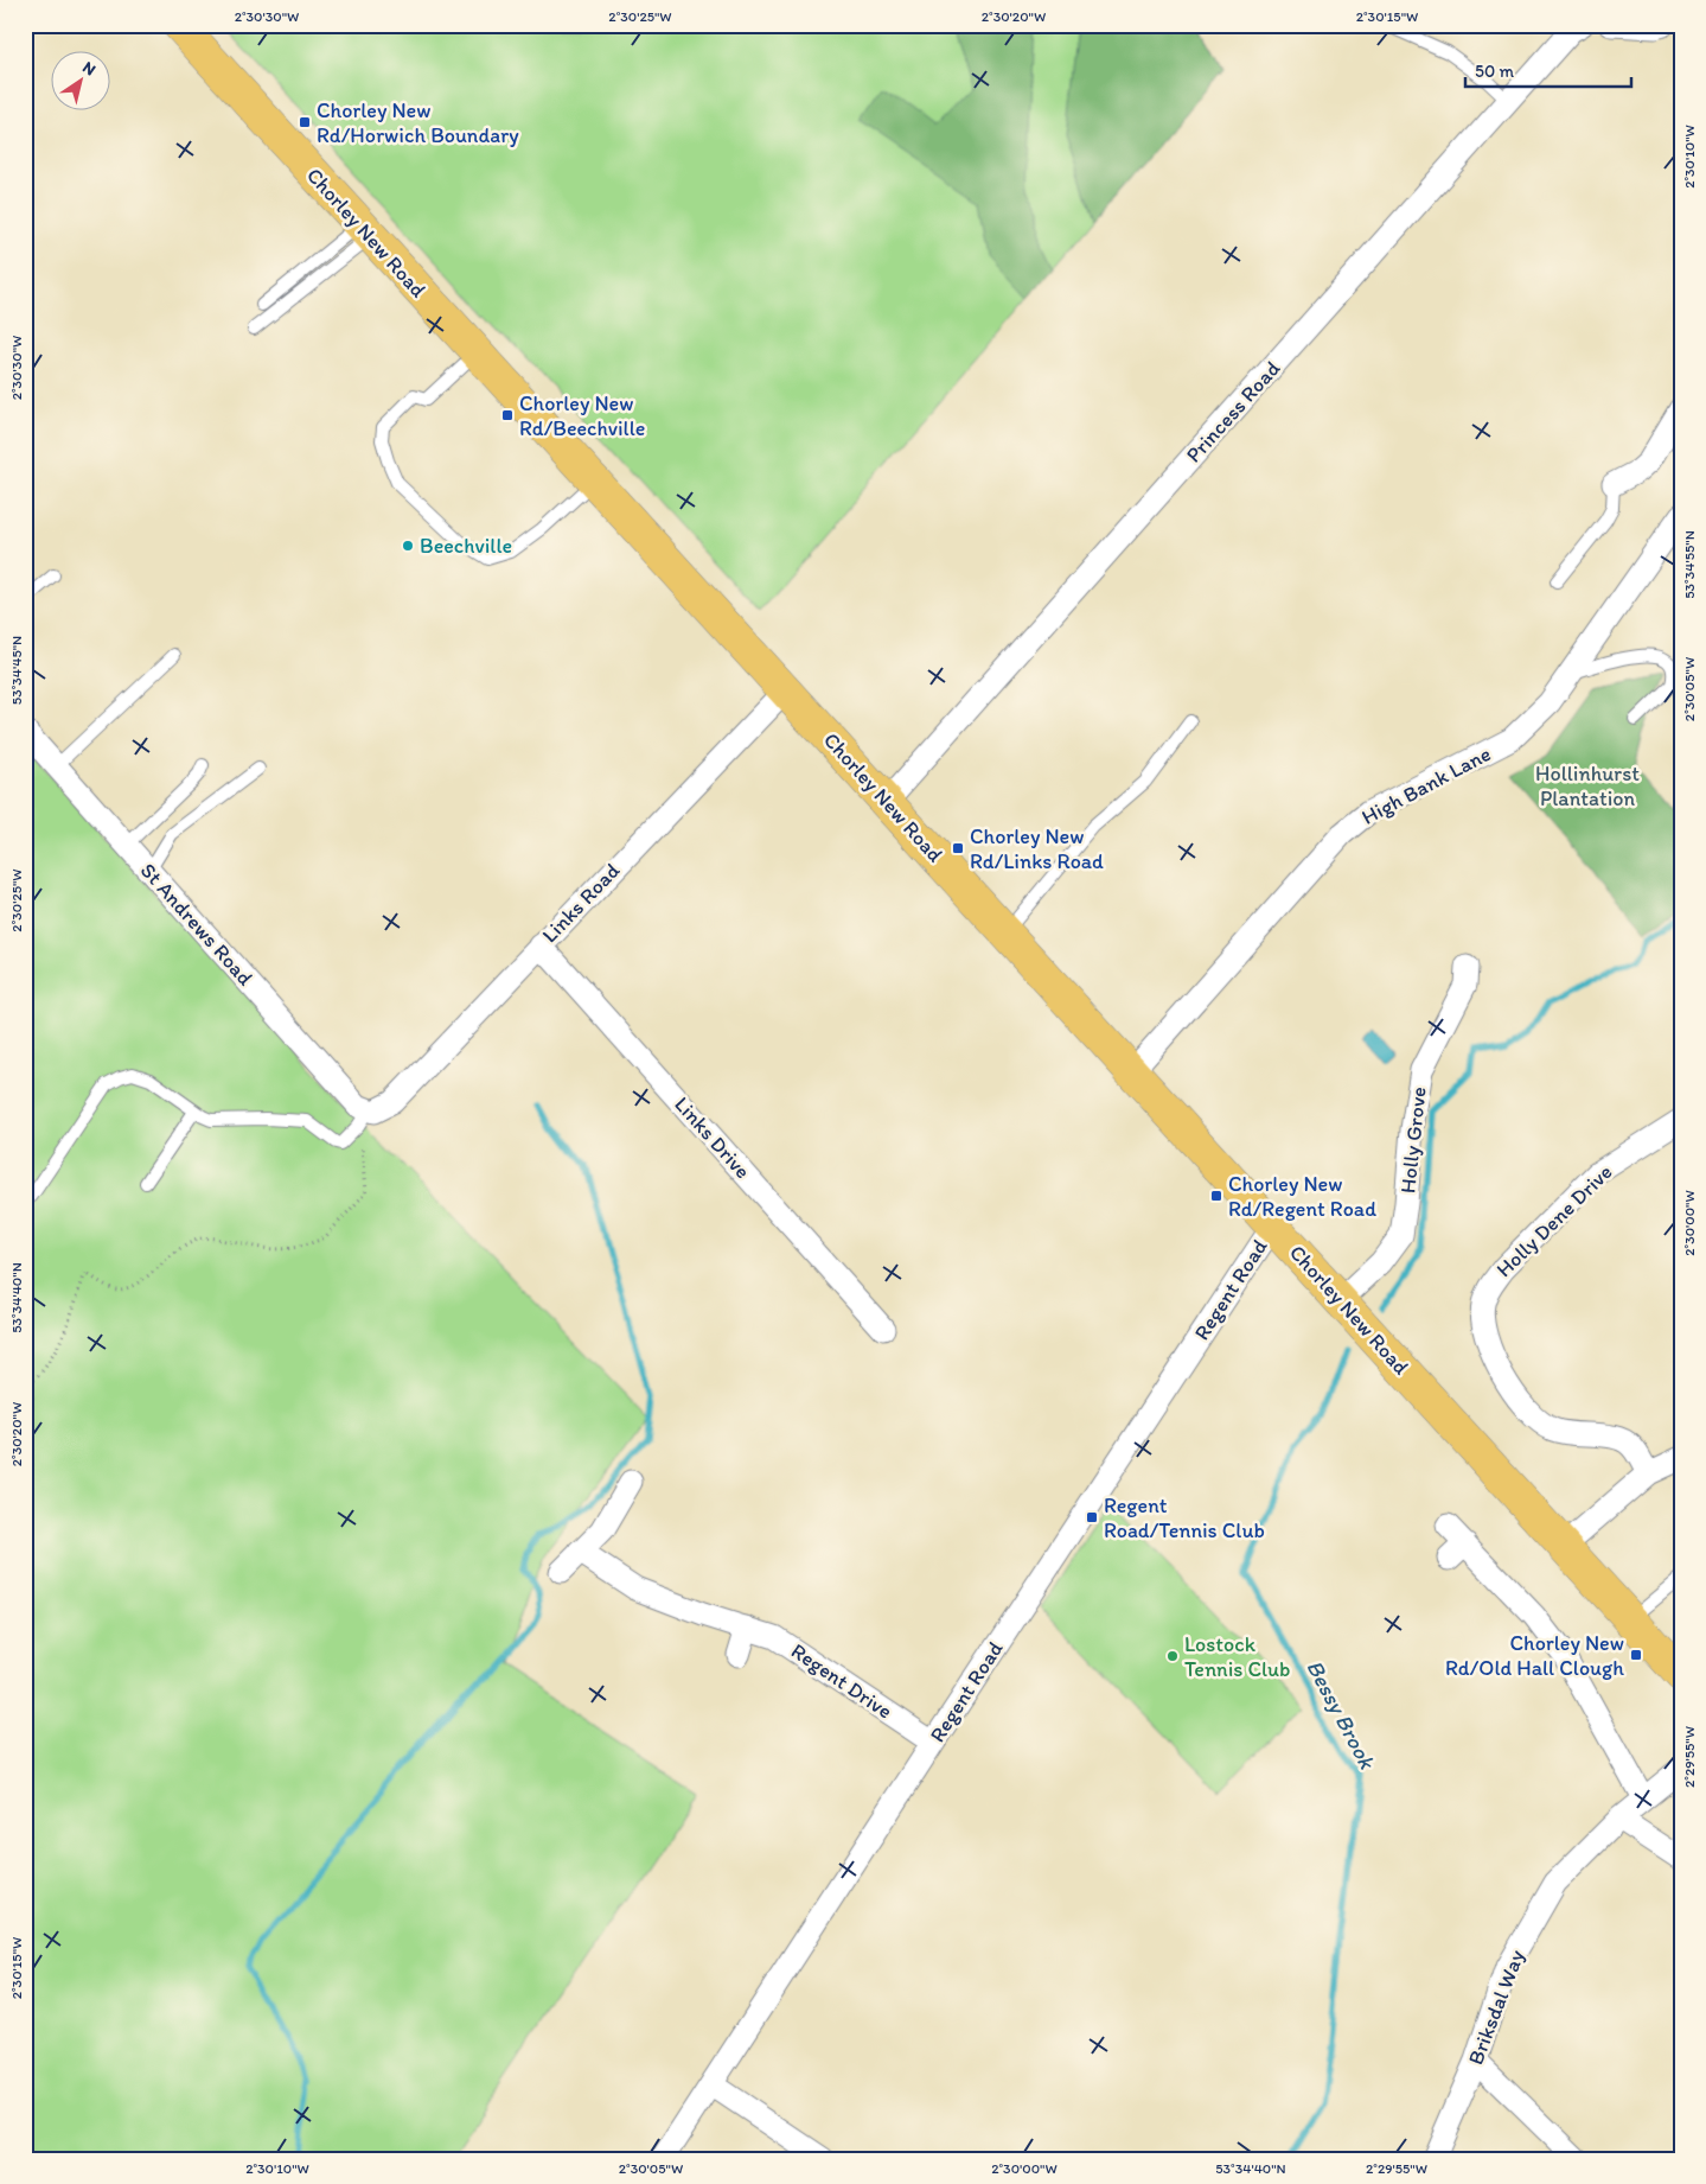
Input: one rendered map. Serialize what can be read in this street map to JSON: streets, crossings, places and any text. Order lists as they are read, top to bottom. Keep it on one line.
{"streets":{"highway":["Chorley New Road"],"street":["Princess Road","High Bank Lane","Links Road","St Andrews Road","Links Drive","Holly Grove","Holly Dene Drive","Regent Road","Regent Drive","Briksdal Way"]},"crossings":[["Chorley New Road","Princess Road"],["Chorley New Road","High Bank Lane"],["Chorley New Road","Links Road"],["Chorley New Road","Holly Grove"],["Chorley New Road","Regent Road"],["Links Road","St Andrews Road"],["Links Road","Links Drive"],["Regent Road","Regent Drive"]],"water":["Bessy Brook"],"parks":["Hollinhurst Plantation"],"places":{"transit":["Chorley New Rd/Horwich Boundary","Chorley New Rd/Beechville","Chorley New Rd/Links Road","Chorley New Rd/Regent Road","Regent Road/Tennis Club","Chorley New Rd/Old Hall Clough"],"other":["Beechville","Lostock Tennis Club"]},"scale_bar":"50 m","north":"top right","coordinates":["2°30'30\"W","2°30'25\"W","2°30'20\"W","2°30'15\"W","2°30'10\"W","53°34'55\"N","53°34'45\"N","2°30'05\"W","2°30'00\"W","53°34'40\"N","2°29'55\"W"]}
